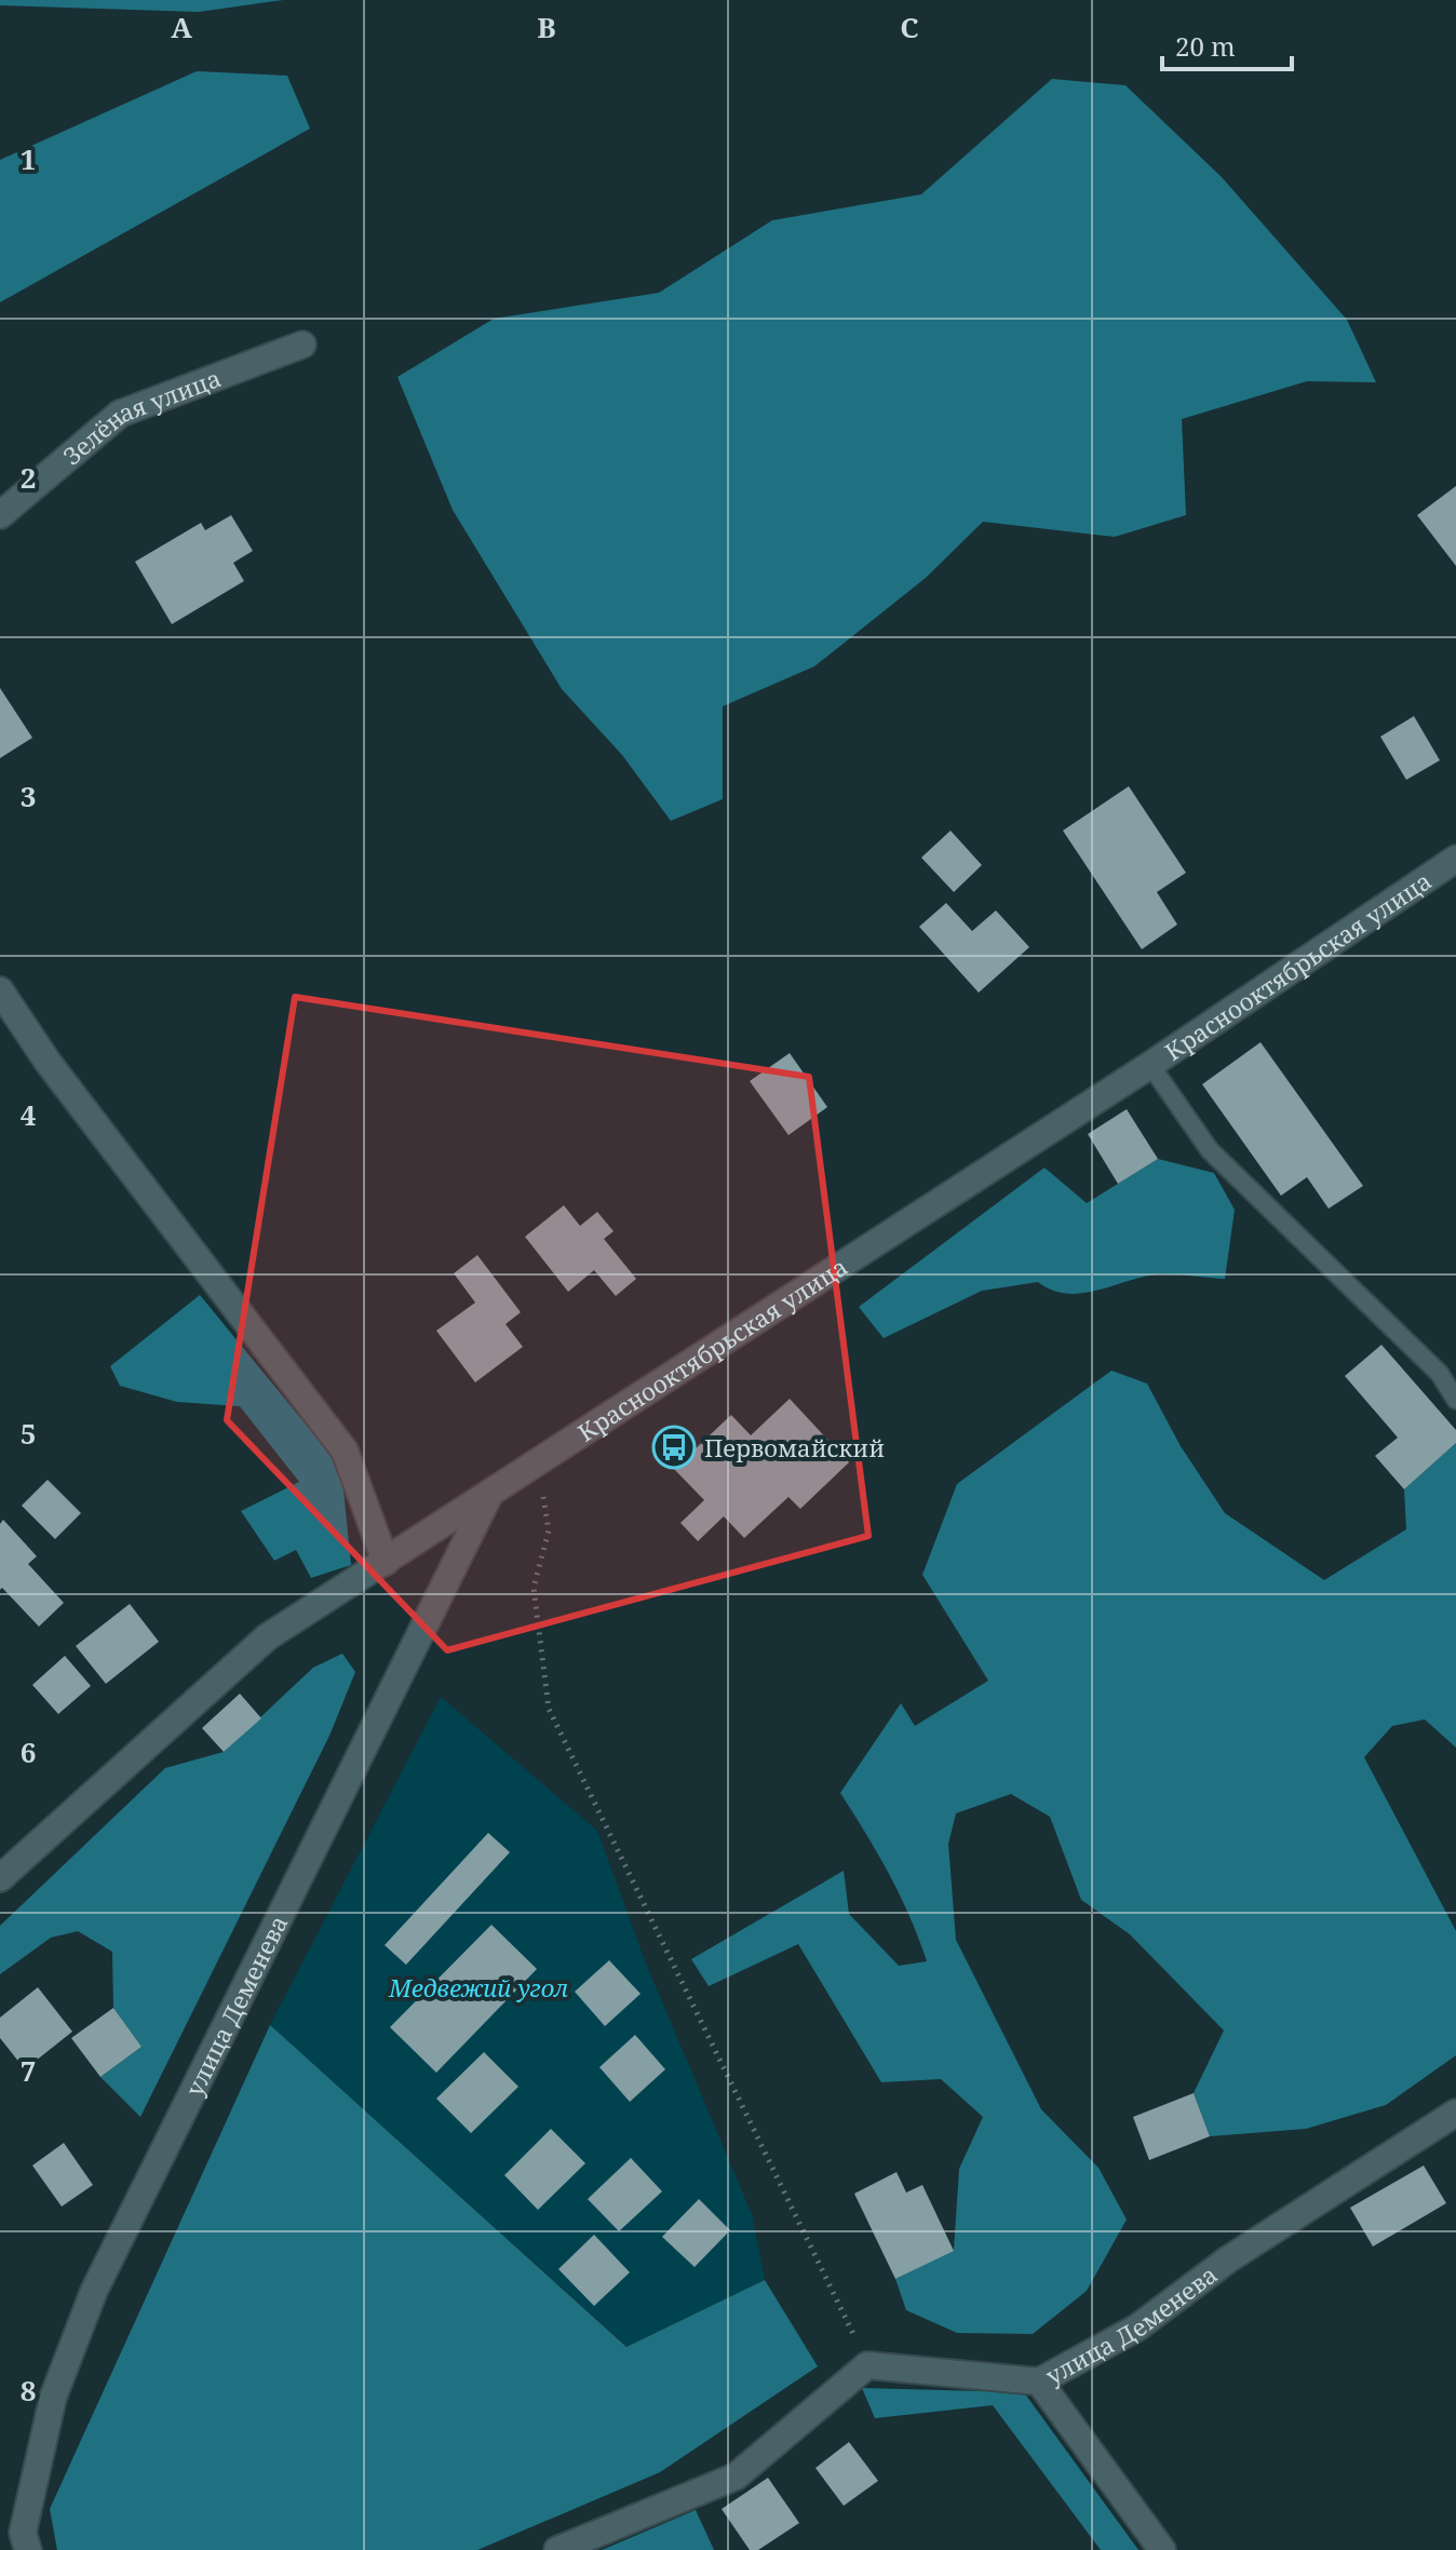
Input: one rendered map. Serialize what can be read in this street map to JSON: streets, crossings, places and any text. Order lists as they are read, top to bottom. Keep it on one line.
{"streets":{"street":["Зелёная улица","Краснооктябрьская улица","улица Деменева"]},"crossings":[["Краснооктябрьская улица","улица Деменева"]],"parks":["Медвежий угол"],"places":{"bus stop":["Первомайский"]},"scale_bar":"20 m","grid":{"columns":["A","B","C"],"rows":["1","2","3","4","5","6","7","8"]}}
